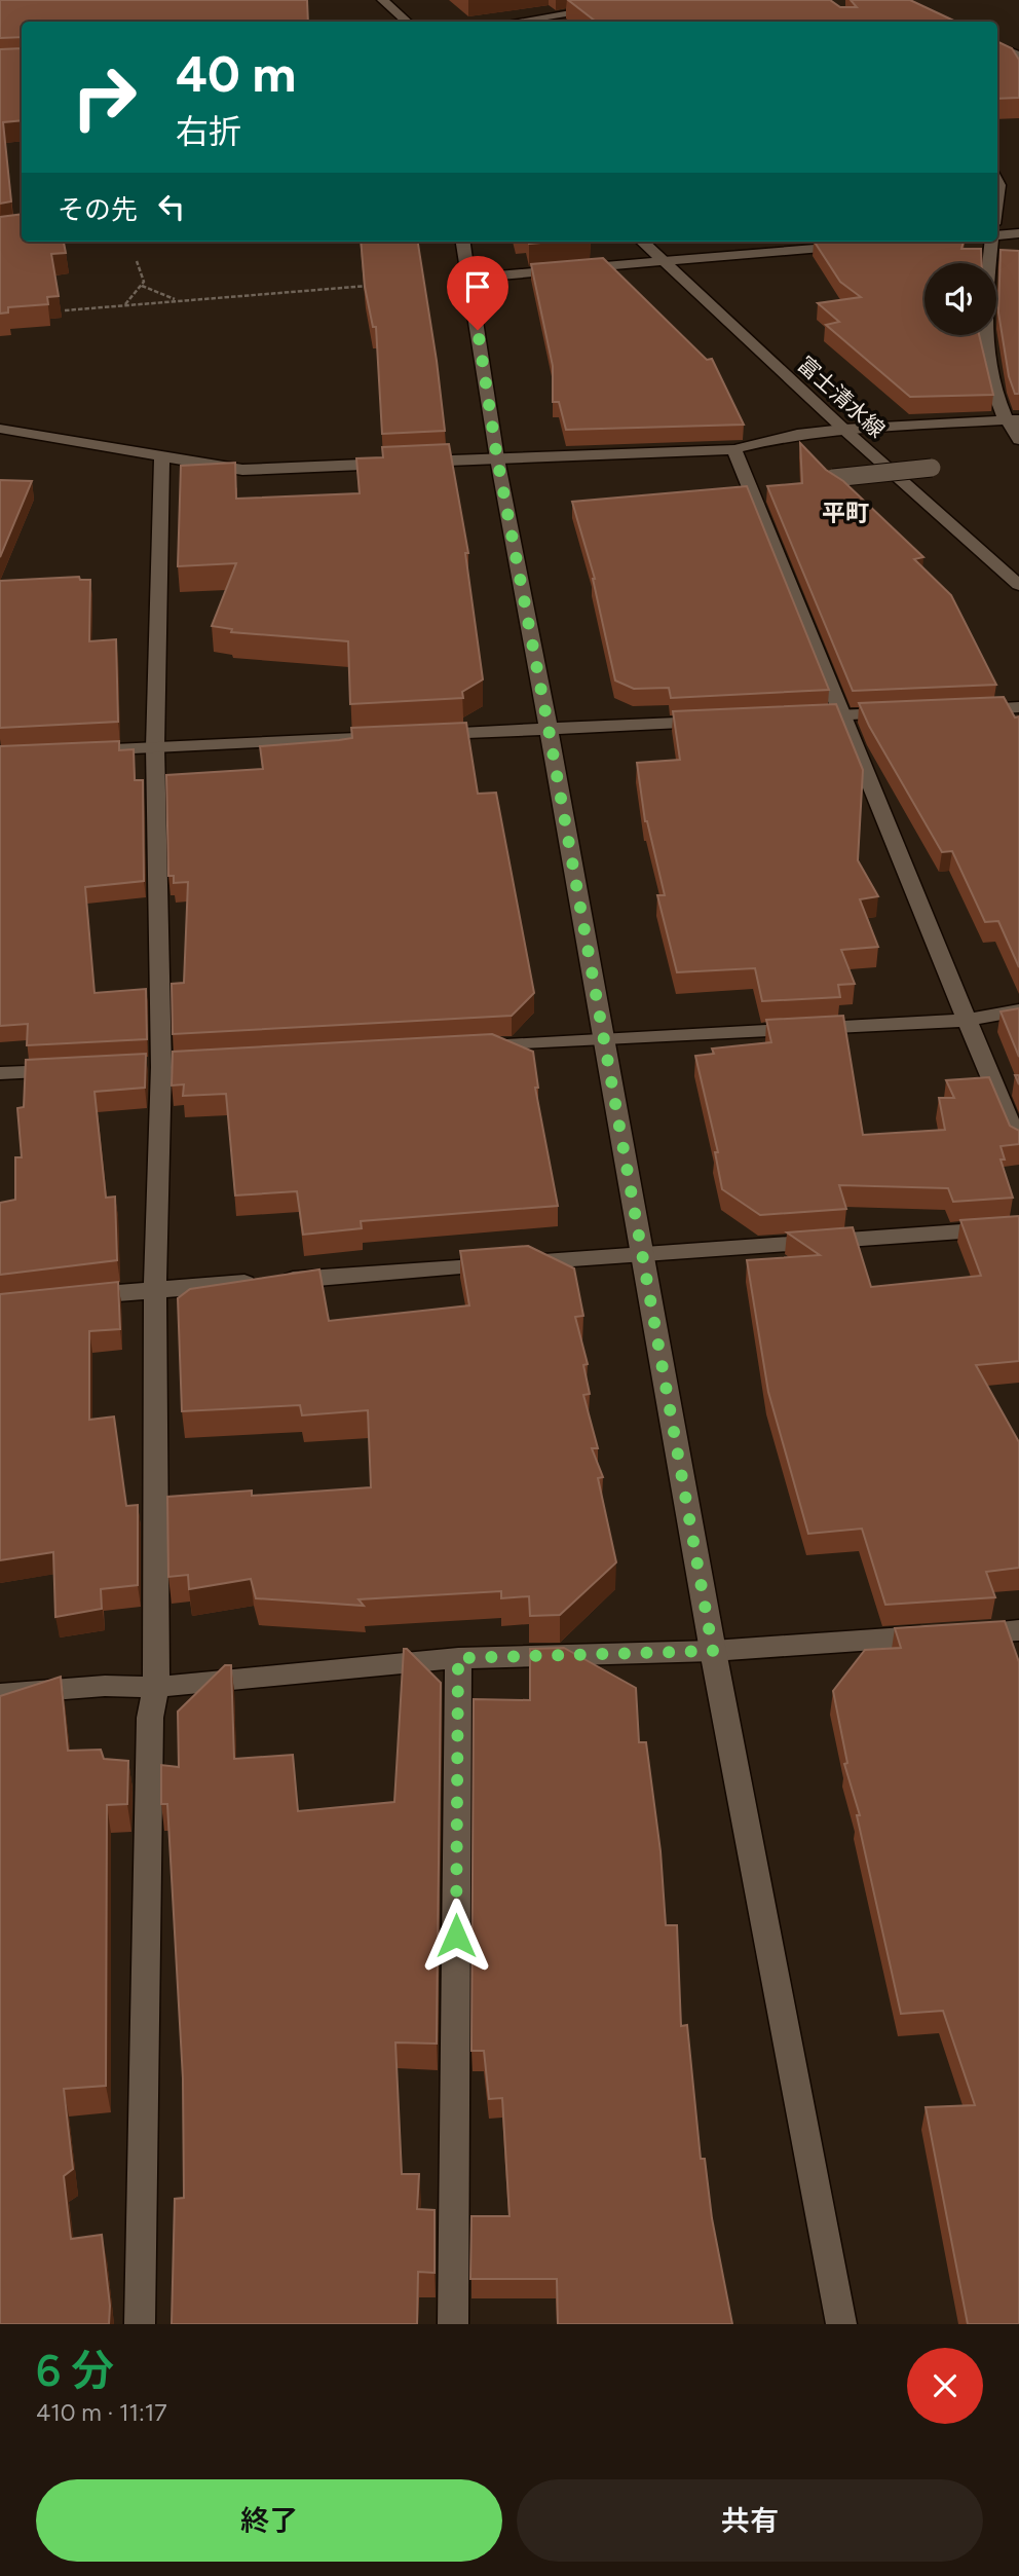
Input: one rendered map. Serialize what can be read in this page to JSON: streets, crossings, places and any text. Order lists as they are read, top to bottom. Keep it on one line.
{"streets":{"street":["富士清水線"]},"districts":["平町"],"page":{"turn":["40 m","右折"],"then":"その先","heading":["6 分","410 m · 11:17"],"buttons":["終了","共有"]}}
